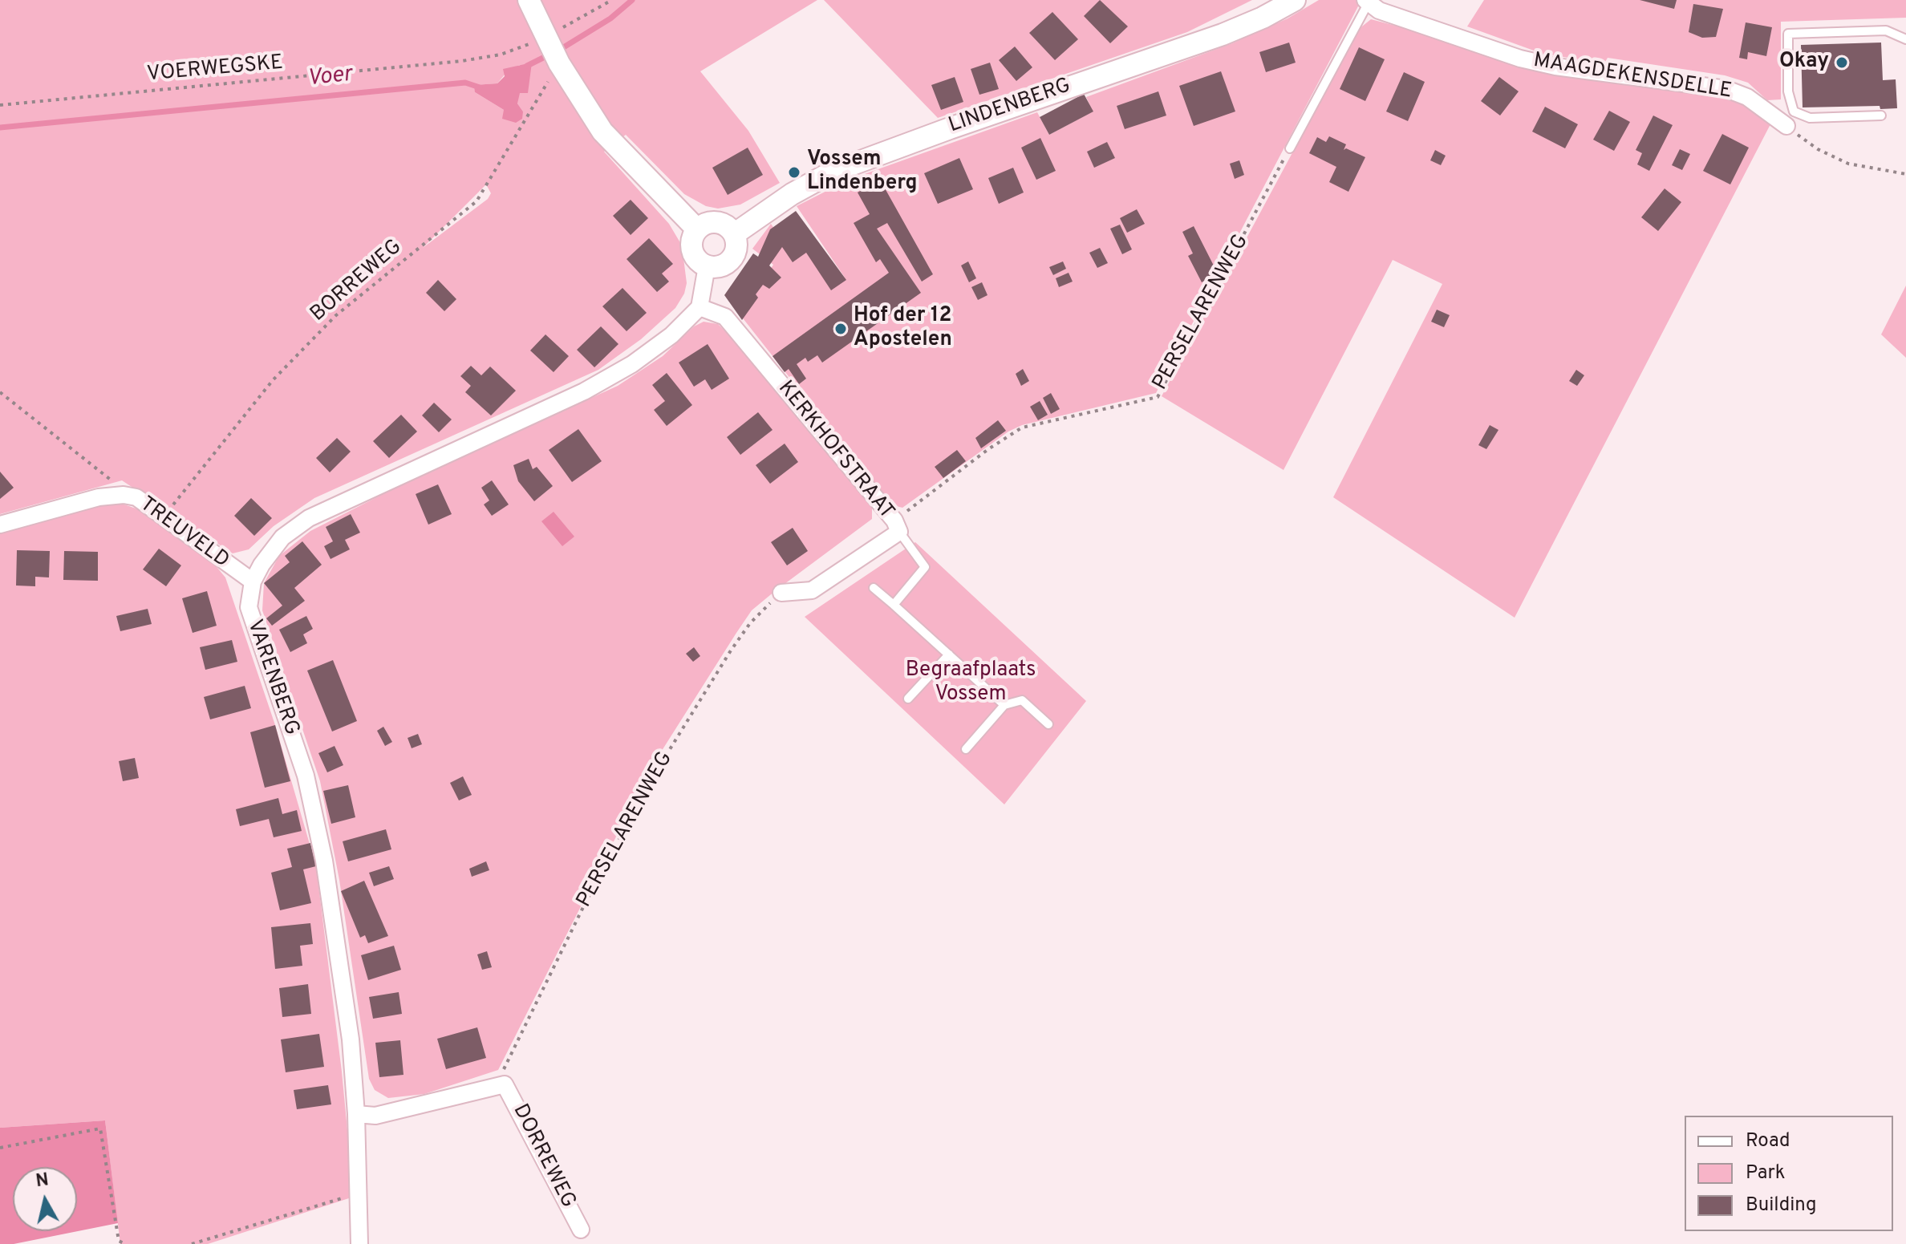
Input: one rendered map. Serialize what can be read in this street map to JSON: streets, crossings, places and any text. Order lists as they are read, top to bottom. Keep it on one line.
{"streets":{"street":["MAAGDEKENSDELLE","LINDENBERG","KERKHOFSTRAAT","TREUVELD","VARENBERG","DORREWEG"],"path":["VOERWEGSKE","BORREWEG","PERSELARENWEG"]},"crossings":[["BORREWEG","TREUVELD"],["PERSELARENWEG","KERKHOFSTRAAT"],["PERSELARENWEG","DORREWEG"],["KERKHOFSTRAAT","VARENBERG"],["TREUVELD","VARENBERG"]],"water":["Voer"],"parks":["Begraafplaats Vossem"],"places":["Okay","Vossem Lindenberg","Hof der 12 Apostelen"],"legend":["Road","Park","Building"],"north":"top"}
